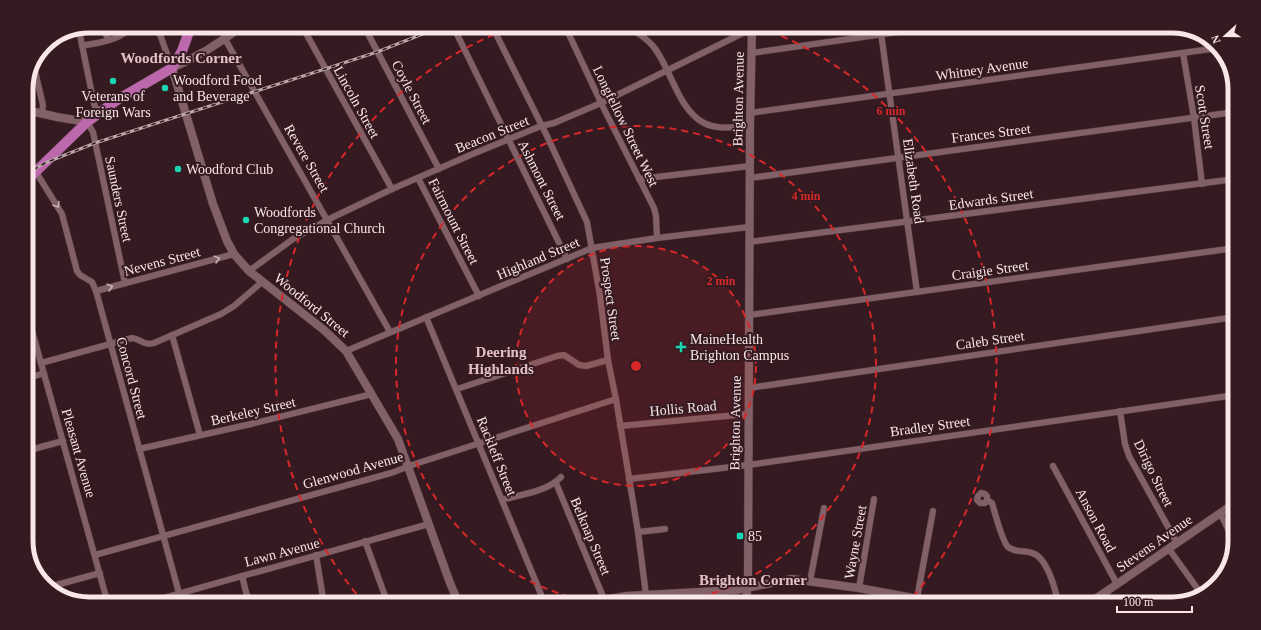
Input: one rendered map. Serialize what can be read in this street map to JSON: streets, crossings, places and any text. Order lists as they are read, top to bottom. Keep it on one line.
{"streets":{"main road":["Brighton Avenue","Woodford Street","Stevens Avenue"],"street":["Whitney Avenue","Coyle Street","Lincoln Street","Scott Street","Longfellow Street West","Frances Street","Beacon Street","Revere Street","Ashmont Street","Elizabeth Road","Saunders Street","Edwards Street","Fairmount Street","Highland Street","Nevens Street","Craigie Street","Prospect Street","Caleb Street","Concord Street","Hollis Road","Berkeley Street","Bradley Street","Pleasant Avenue","Rackleff Street","Glenwood Avenue","Dirigo Street","Anson Road","Belknap Street","Wayne Street","Lawn Avenue"]},"crossings":[["Whitney Avenue","Brighton Avenue"],["Whitney Avenue","Scott Street"],["Whitney Avenue","Elizabeth Road"],["Coyle Street","Beacon Street"],["Brighton Avenue","Frances Street"],["Brighton Avenue","Edwards Street"],["Brighton Avenue","Highland Street"],["Brighton Avenue","Craigie Street"],["Brighton Avenue","Caleb Street"],["Brighton Avenue","Hollis Road"],["Brighton Avenue","Bradley Street"],["Lincoln Street","Beacon Street"],["Scott Street","Frances Street"],["Scott Street","Edwards Street"],["Longfellow Street West","Beacon Street"],["Longfellow Street West","Highland Street"],["Frances Street","Elizabeth Road"],["Beacon Street","Revere Street"],["Beacon Street","Ashmont Street"],["Beacon Street","Fairmount Street"],["Beacon Street","Prospect Street"],["Beacon Street","Woodford Street"],["Revere Street","Highland Street"],["Ashmont Street","Highland Street"],["Elizabeth Road","Edwards Street"],["Elizabeth Road","Craigie Street"],["Saunders Street","Nevens Street"],["Fairmount Street","Highland Street"],["Highland Street","Prospect Street"],["Highland Street","Woodford Street"],["Highland Street","Rackleff Street"],["Nevens Street","Woodford Street"],["Nevens Street","Concord Street"],["Prospect Street","Hollis Road"],["Prospect Street","Bradley Street"],["Prospect Street","Glenwood Avenue"],["Woodford Street","Berkeley Street"],["Woodford Street","Glenwood Avenue"],["Woodford Street","Lawn Avenue"],["Concord Street","Berkeley Street"],["Concord Street","Glenwood Avenue"],["Concord Street","Lawn Avenue"],["Bradley Street","Dirigo Street"],["Pleasant Avenue","Glenwood Avenue"],["Rackleff Street","Glenwood Avenue"],["Dirigo Street","Stevens Avenue"],["Anson Road","Stevens Avenue"]],"one_way":["Nevens Street"],"districts":["Woodfords Corner","Deering Highlands","Brighton Corner"],"places":{"other":["Veterans of Foreign Wars","Woodford Food and Beverage","Woodford Club","Woodfords Congregational Church"],"health":["MaineHealth Brighton Campus"],"transit":["85"]},"scale_bar":"100 m","north":"left","rings":["6 min","4 min","2 min"]}
